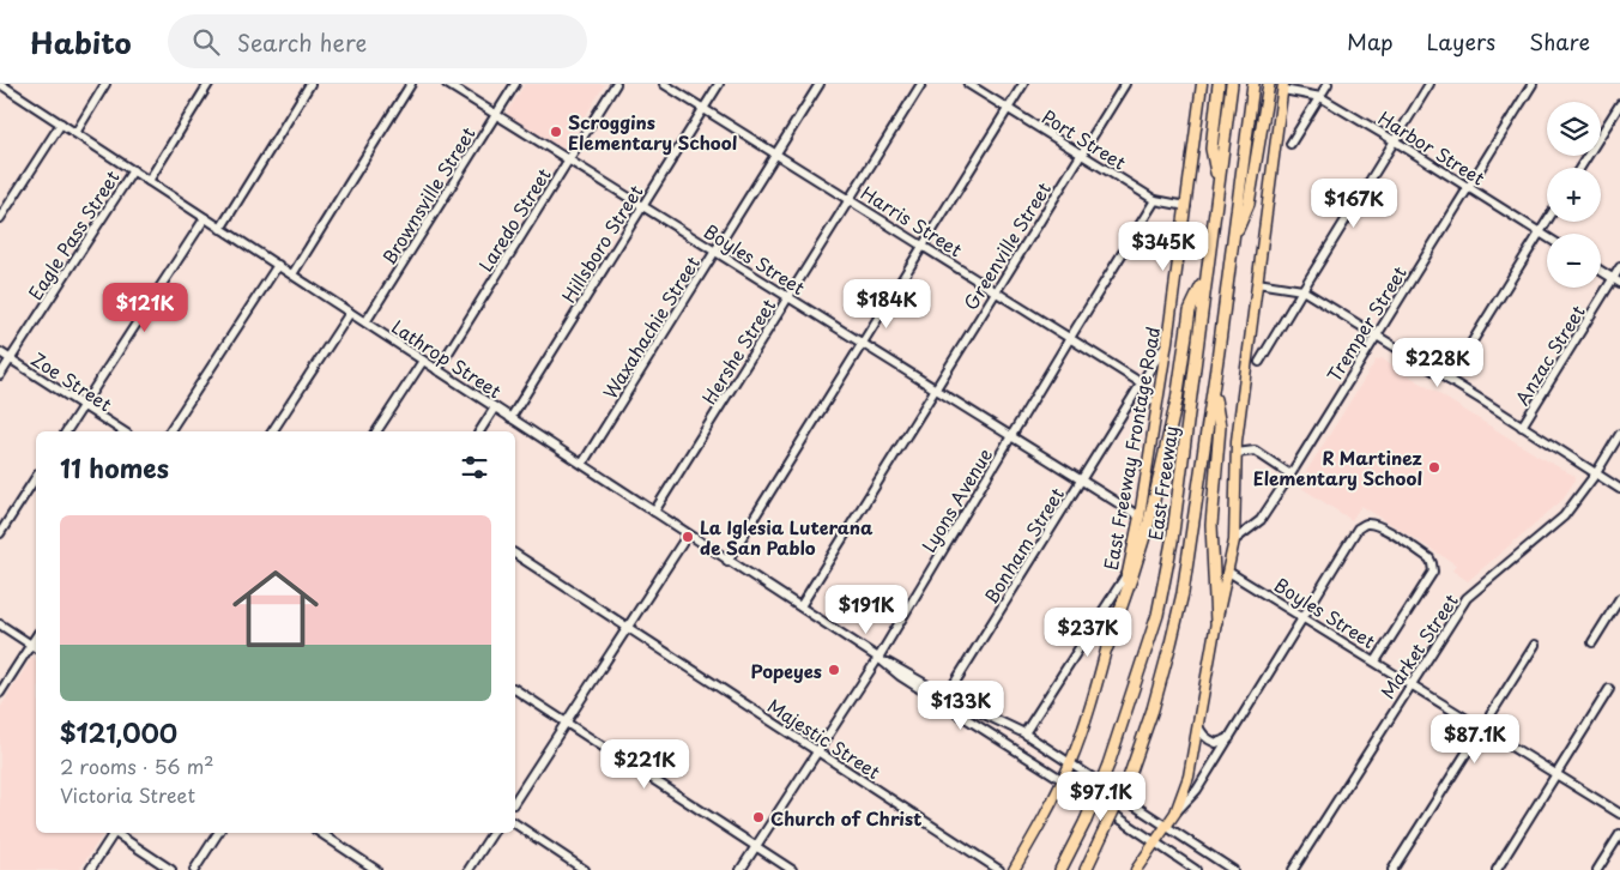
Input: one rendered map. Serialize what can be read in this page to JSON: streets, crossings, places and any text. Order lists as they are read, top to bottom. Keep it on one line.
{"streets":{"highway":["East Freeway"],"main road":["East Freeway Frontage Road"],"street":["Port Street","Harbor Street","Brownsville Street","Laredo Street","Harris Street","Eagle Pass Street","Hillsboro Street","Greenville Street","Boyles Street","Tremper Street","Waxahachie Street","Hershe Street","Anzac Street","Lathrop Street","Zoe Street","Lyons Avenue","Bonham Street","Market Street","Majestic Street"]},"crossings":[["Port Street","Greenville Street"],["Port Street","Lyons Avenue"],["Harbor Street","Tremper Street"],["Brownsville Street","Boyles Street"],["Brownsville Street","Lathrop Street"],["Laredo Street","Boyles Street"],["Laredo Street","Lathrop Street"],["Harris Street","Hillsboro Street"],["Harris Street","Greenville Street"],["Harris Street","Waxahachie Street"],["Harris Street","Hershe Street"],["Harris Street","Lyons Avenue"],["Harris Street","Bonham Street"],["Eagle Pass Street","Lathrop Street"],["Eagle Pass Street","Zoe Street"],["Hillsboro Street","Boyles Street"],["Hillsboro Street","Lathrop Street"],["Greenville Street","Boyles Street"],["Greenville Street","Lathrop Street"],["Boyles Street","Waxahachie Street"],["Boyles Street","Hershe Street"],["Boyles Street","East Freeway Frontage Road"],["Boyles Street","Lyons Avenue"],["Boyles Street","Bonham Street"],["Boyles Street","Market Street"],["Waxahachie Street","Lathrop Street"],["Hershe Street","Lathrop Street"],["Lathrop Street","East Freeway Frontage Road"],["Lathrop Street","Lyons Avenue"],["Lathrop Street","Bonham Street"],["East Freeway Frontage Road","Bonham Street"],["Lyons Avenue","Majestic Street"]],"places":["Scroggins Elementary School","R Martinez Elementary School","La Iglesia Luterana de San Pablo","Popeyes","Church of Christ"],"page":{"header":"Habito","search":"Search here","nav":["Map","Layers","Share"],"map_buttons":["+","−"],"price":["$167K","$345K","$184K","$121K","$228K","$191K","$237K","$133K","$87.1K","$221K","$97.1K"],"heading":"11 homes","list":[{"name":"$121,000","note":"2 rooms · 56 m² · Victoria Street"}]}}
